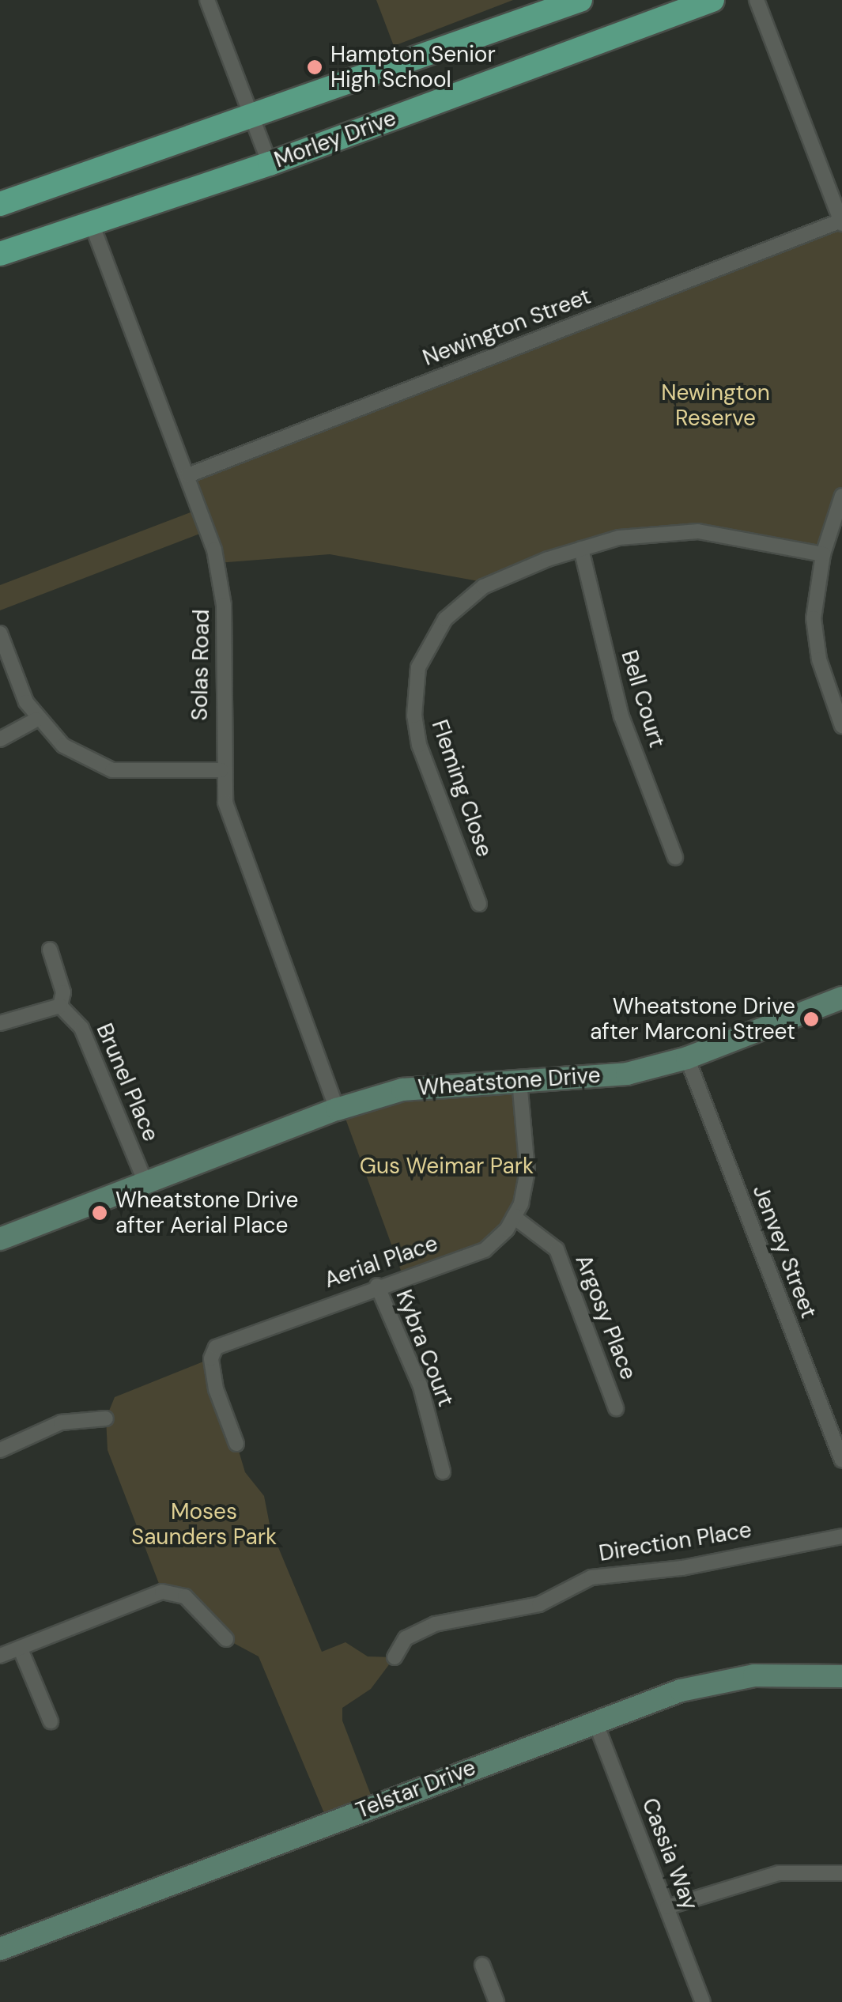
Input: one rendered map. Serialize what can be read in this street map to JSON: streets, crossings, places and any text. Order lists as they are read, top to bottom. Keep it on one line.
{"streets":{"main road":["Morley Drive"],"street":["Newington Street","Solas Road","Bell Court","Fleming Close","Wheatstone Drive","Brunel Place","Jenvey Street","Aerial Place","Argosy Place","Kybra Court","Direction Place","Telstar Drive","Cassia Way"]},"crossings":[["Morley Drive","Solas Road"],["Newington Street","Solas Road"],["Solas Road","Wheatstone Drive"],["Bell Court","Fleming Close"],["Wheatstone Drive","Brunel Place"],["Wheatstone Drive","Jenvey Street"],["Wheatstone Drive","Aerial Place"],["Aerial Place","Argosy Place"],["Aerial Place","Kybra Court"],["Telstar Drive","Cassia Way"]],"parks":["Newington Reserve","Gus Weimar Park","Moses Saunders Park"],"places":["Hampton Senior High School","Wheatstone Drive after Marconi Street","Wheatstone Drive after Aerial Place"]}
